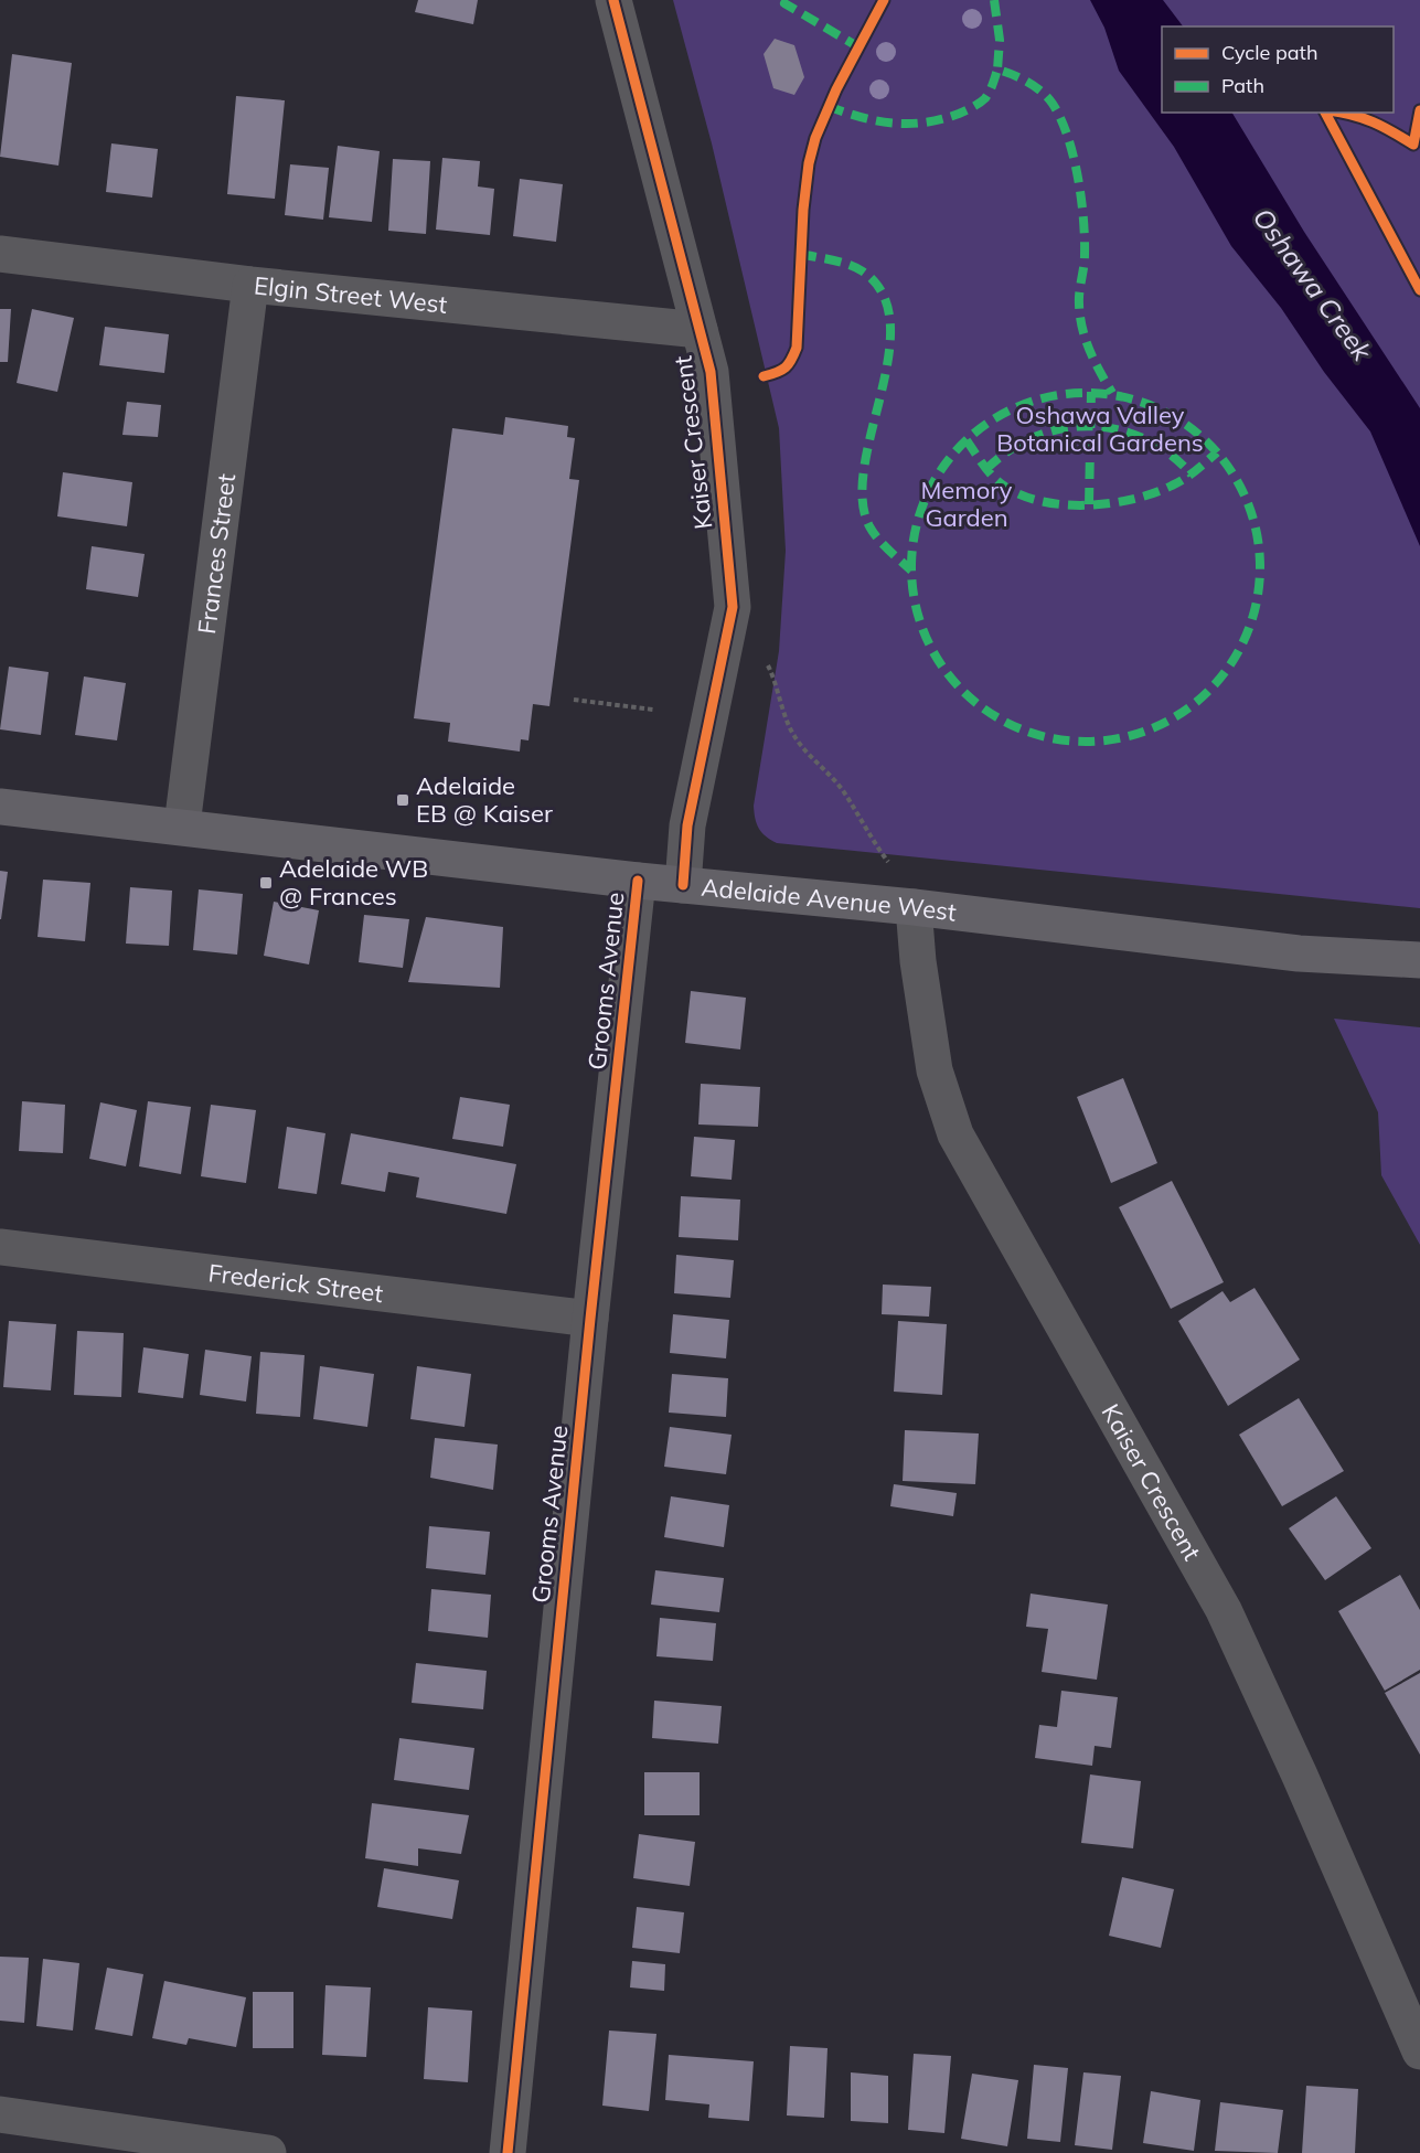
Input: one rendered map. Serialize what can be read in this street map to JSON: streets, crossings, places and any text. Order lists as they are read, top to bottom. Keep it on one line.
{"streets":{"main road":["Adelaide Avenue West"],"street":["Elgin Street West","Kaiser Crescent","Frances Street","Grooms Avenue","Frederick Street"]},"crossings":[["Elgin Street West","Kaiser Crescent"],["Elgin Street West","Frances Street"],["Kaiser Crescent","Adelaide Avenue West"],["Frances Street","Adelaide Avenue West"],["Adelaide Avenue West","Grooms Avenue"],["Grooms Avenue","Frederick Street"]],"water":["Oshawa Creek"],"parks":["Oshawa Valley Botanical Gardens","Memory Garden"],"places":{"transit":["Adelaide EB @ Kaiser","Adelaide WB @ Frances"]},"legend":["Cycle path","Path"]}
